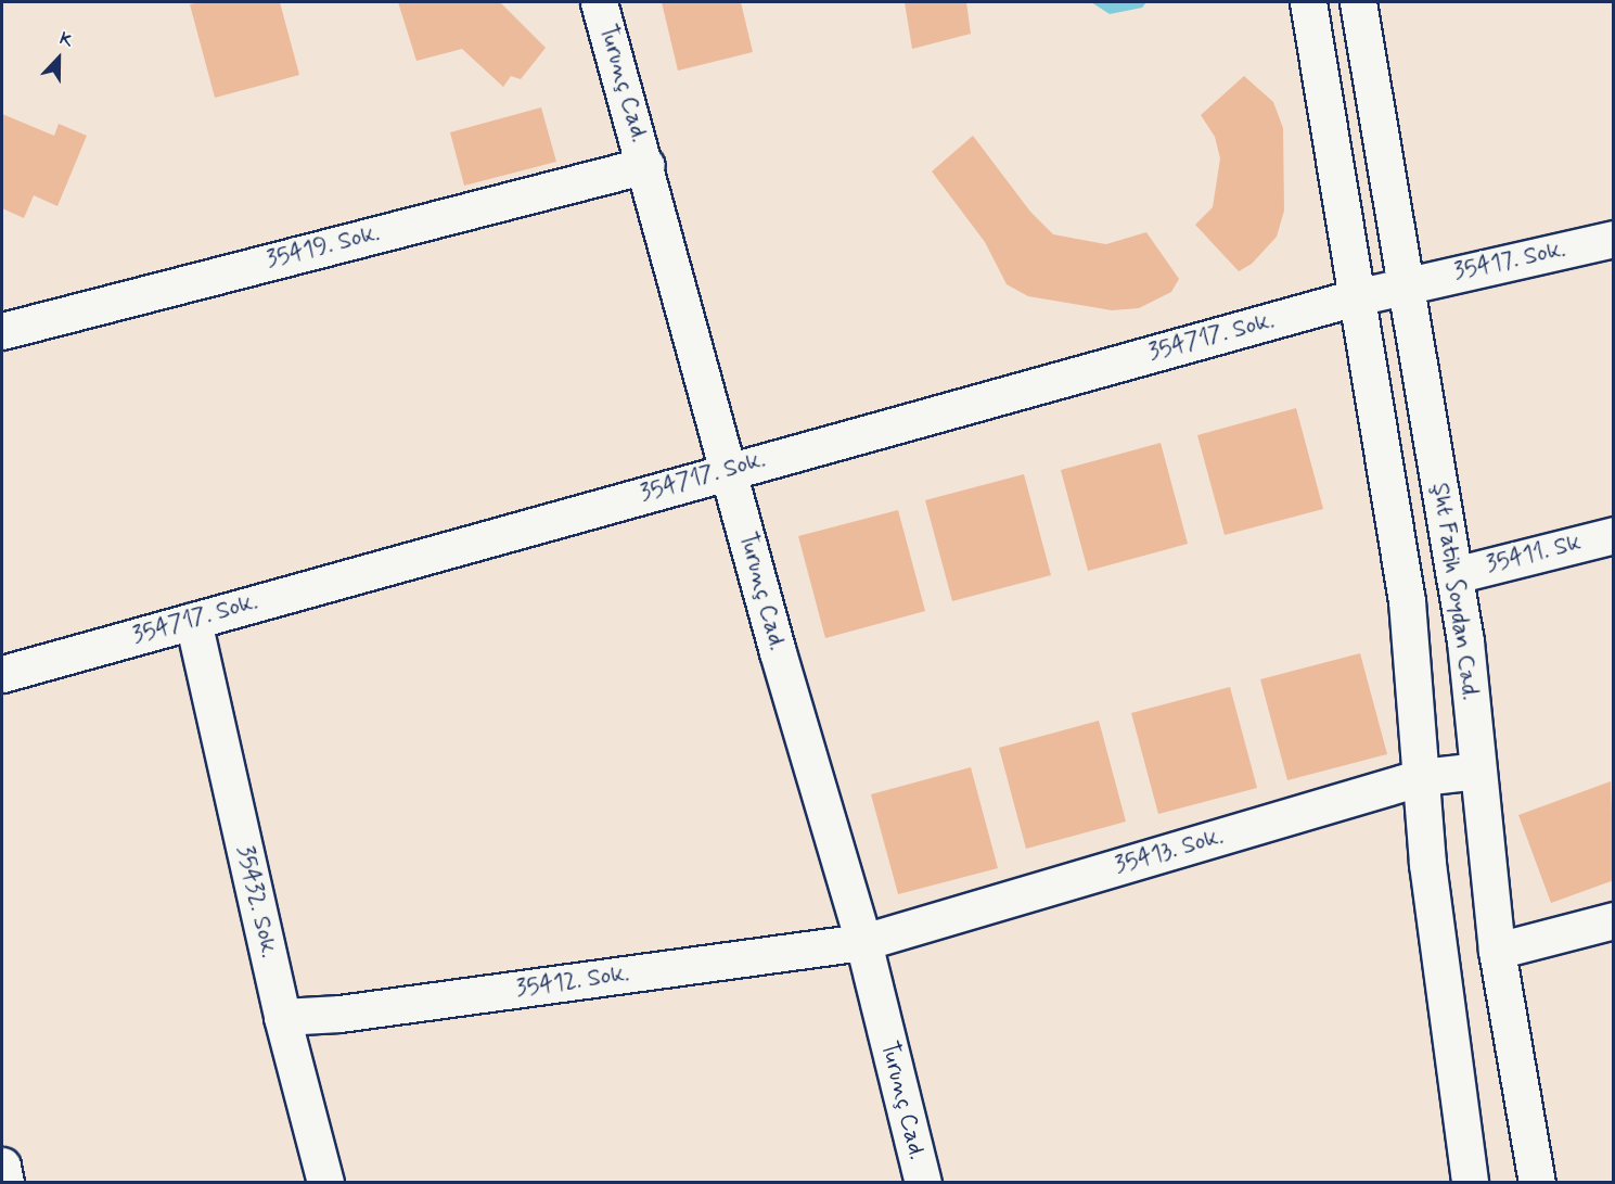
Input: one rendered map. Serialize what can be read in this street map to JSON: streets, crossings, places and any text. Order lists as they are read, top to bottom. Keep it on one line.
{"streets":{"street":["Turunç Cad.","35419. Sok.","35417. Sok.","354717. Sok.","35411. Sk","Şht Fatih Soydan Cad.","35413. Sok.","35432. Sok.","35412. Sok."]},"crossings":[["Turunç Cad.","35419. Sok."],["Turunç Cad.","354717. Sok."],["Turunç Cad.","35413. Sok."],["Turunç Cad.","35412. Sok."],["35417. Sok.","354717. Sok."],["35417. Sok.","Şht Fatih Soydan Cad."],["354717. Sok.","Şht Fatih Soydan Cad."],["354717. Sok.","35432. Sok."],["35411. Sk","Şht Fatih Soydan Cad."],["Şht Fatih Soydan Cad.","35413. Sok."],["35413. Sok.","35412. Sok."],["35432. Sok.","35412. Sok."]],"north":"top"}
